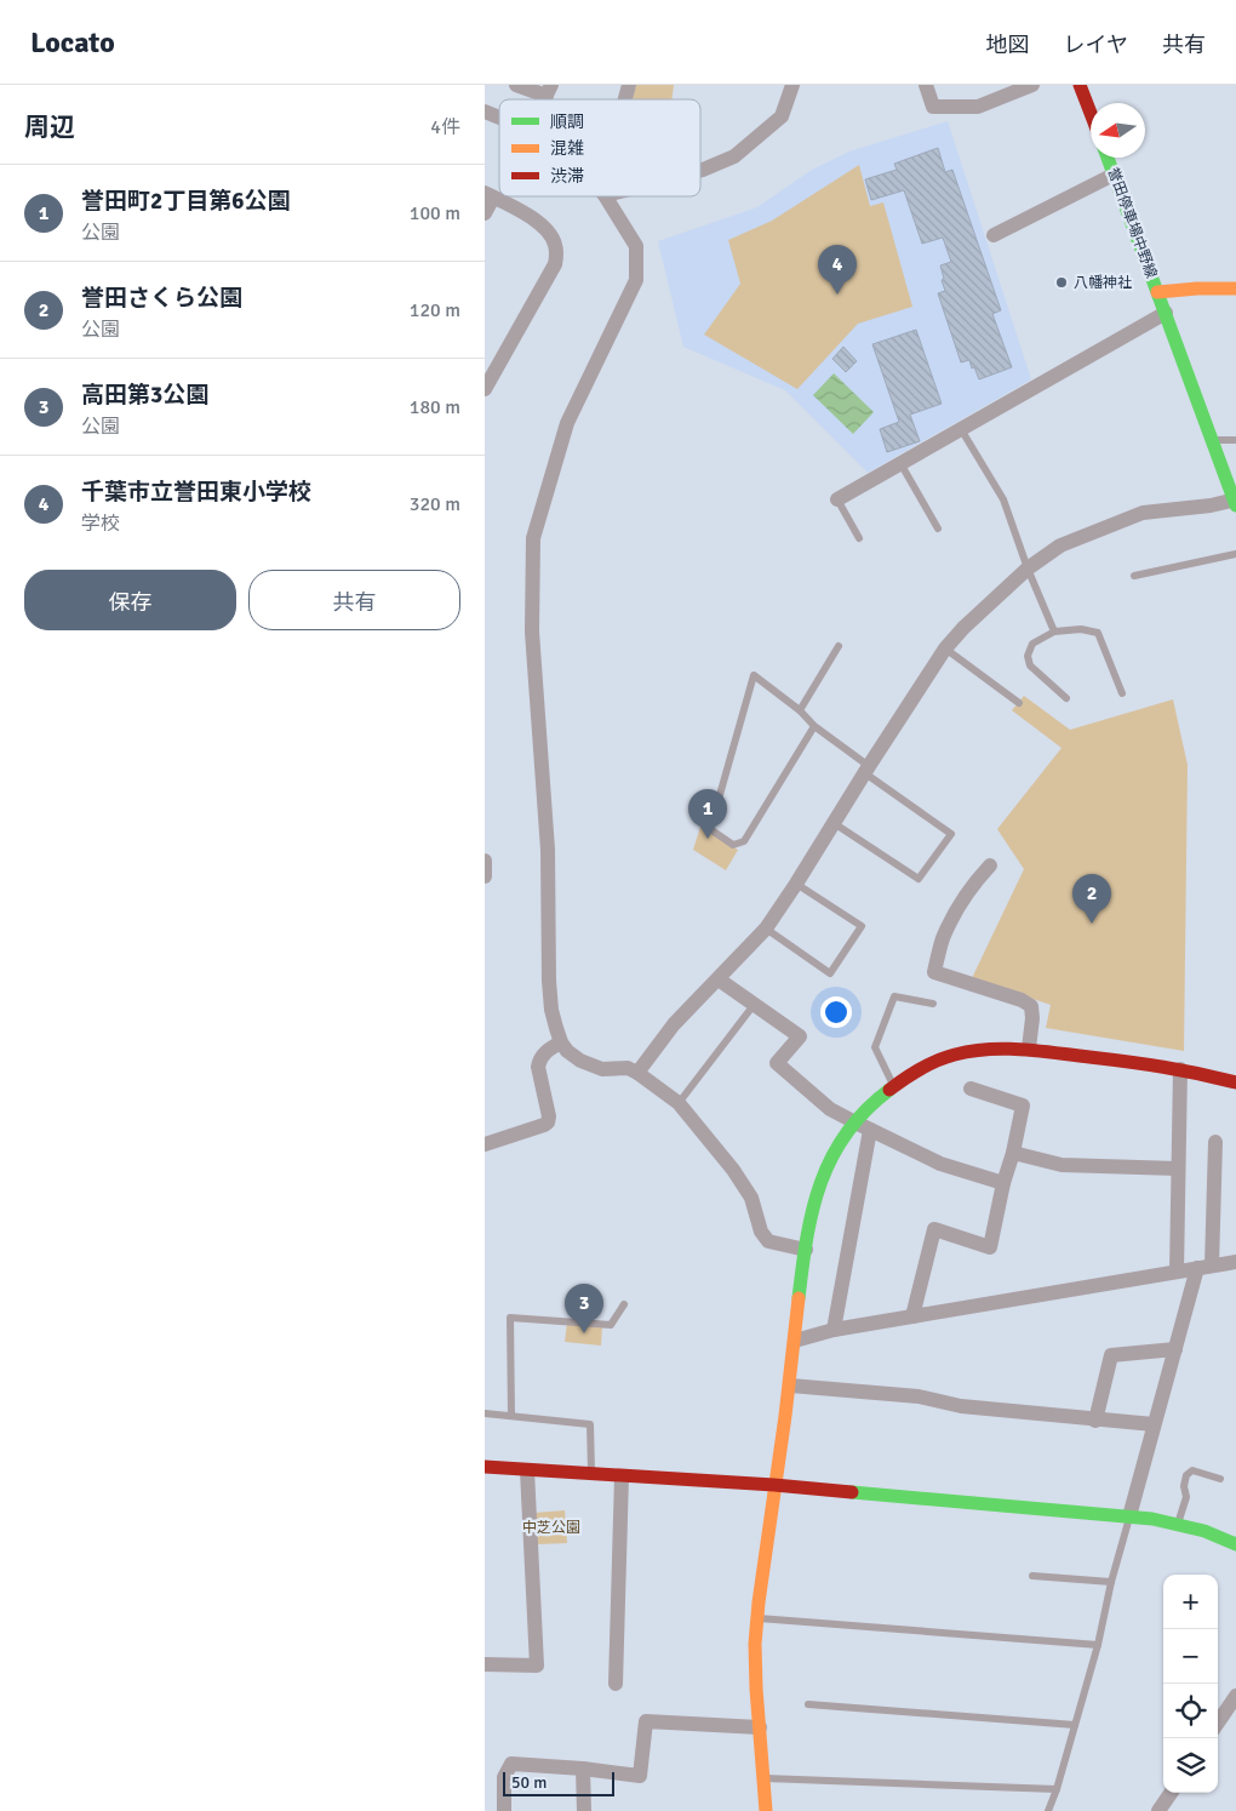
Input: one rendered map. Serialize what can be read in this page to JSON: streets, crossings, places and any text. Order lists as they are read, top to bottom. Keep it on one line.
{"streets":{"street":["誉田停車場中野線"]},"parks":["中芝公園"],"places":["八幡神社"],"legend":["順調","混雑","渋滞"],"scale_bar":"50 m","north":"left","page":{"header":"Locato","nav":["地図","レイヤ","共有"],"heading":["周辺","4件"],"list":[{"mark":"1","name":"誉田町2丁目第6公園","note":"公園","value":"100 m"},{"mark":"2","name":"誉田さくら公園","note":"公園","value":"120 m"},{"mark":"3","name":"高田第3公園","note":"公園","value":"180 m"},{"mark":"4","name":"千葉市立誉田東小学校","note":"学校","value":"320 m"}],"pins":["4","1","2","3"],"buttons":["保存","共有"],"map_buttons":["+","−"],"scale":"50 m"}}
